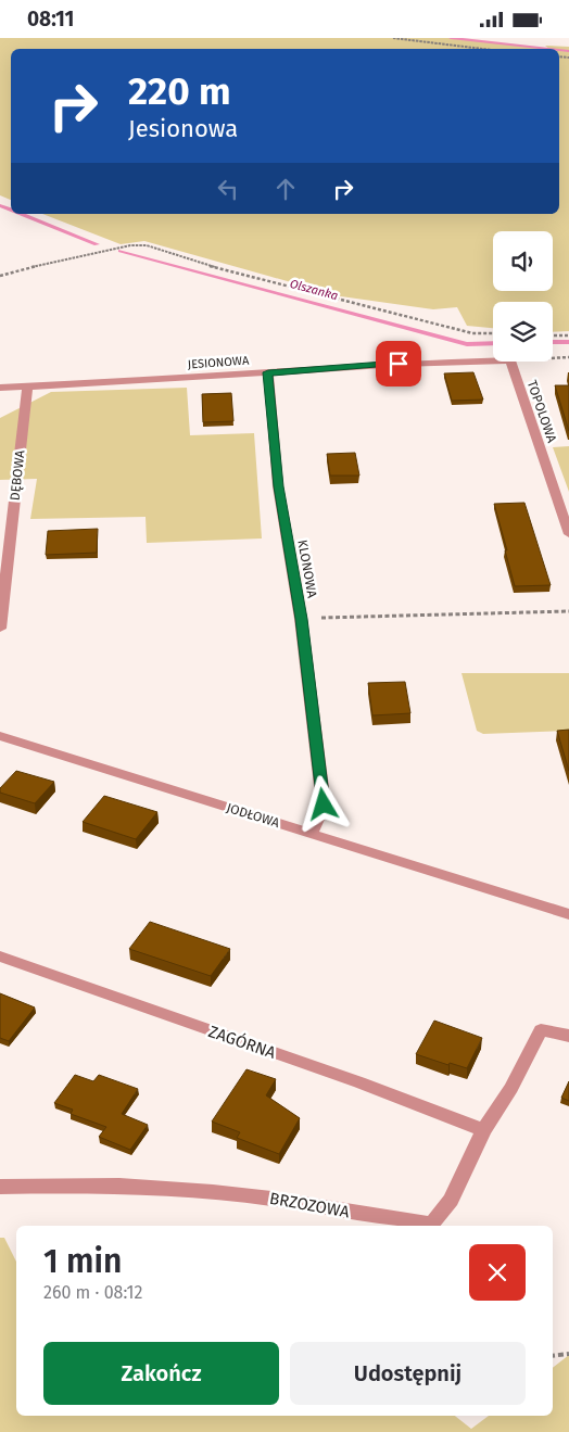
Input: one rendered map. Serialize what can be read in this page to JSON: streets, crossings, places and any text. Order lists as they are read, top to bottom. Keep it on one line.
{"streets":{"street":["JESIONOWA","TOPOLOWA","DĘBOWA","KLONOWA","JODŁOWA","ZAGÓRNA","BRZOZOWA"]},"crossings":[["JESIONOWA","DĘBOWA"],["JESIONOWA","KLONOWA"],["KLONOWA","JODŁOWA"],["ZAGÓRNA","BRZOZOWA"]],"water":["Olszanka"],"page":{"status":"08:11","turn":["220 m","Jesionowa"],"heading":["1 min","260 m · 08:12"],"buttons":["Zakończ","Udostępnij"]}}
